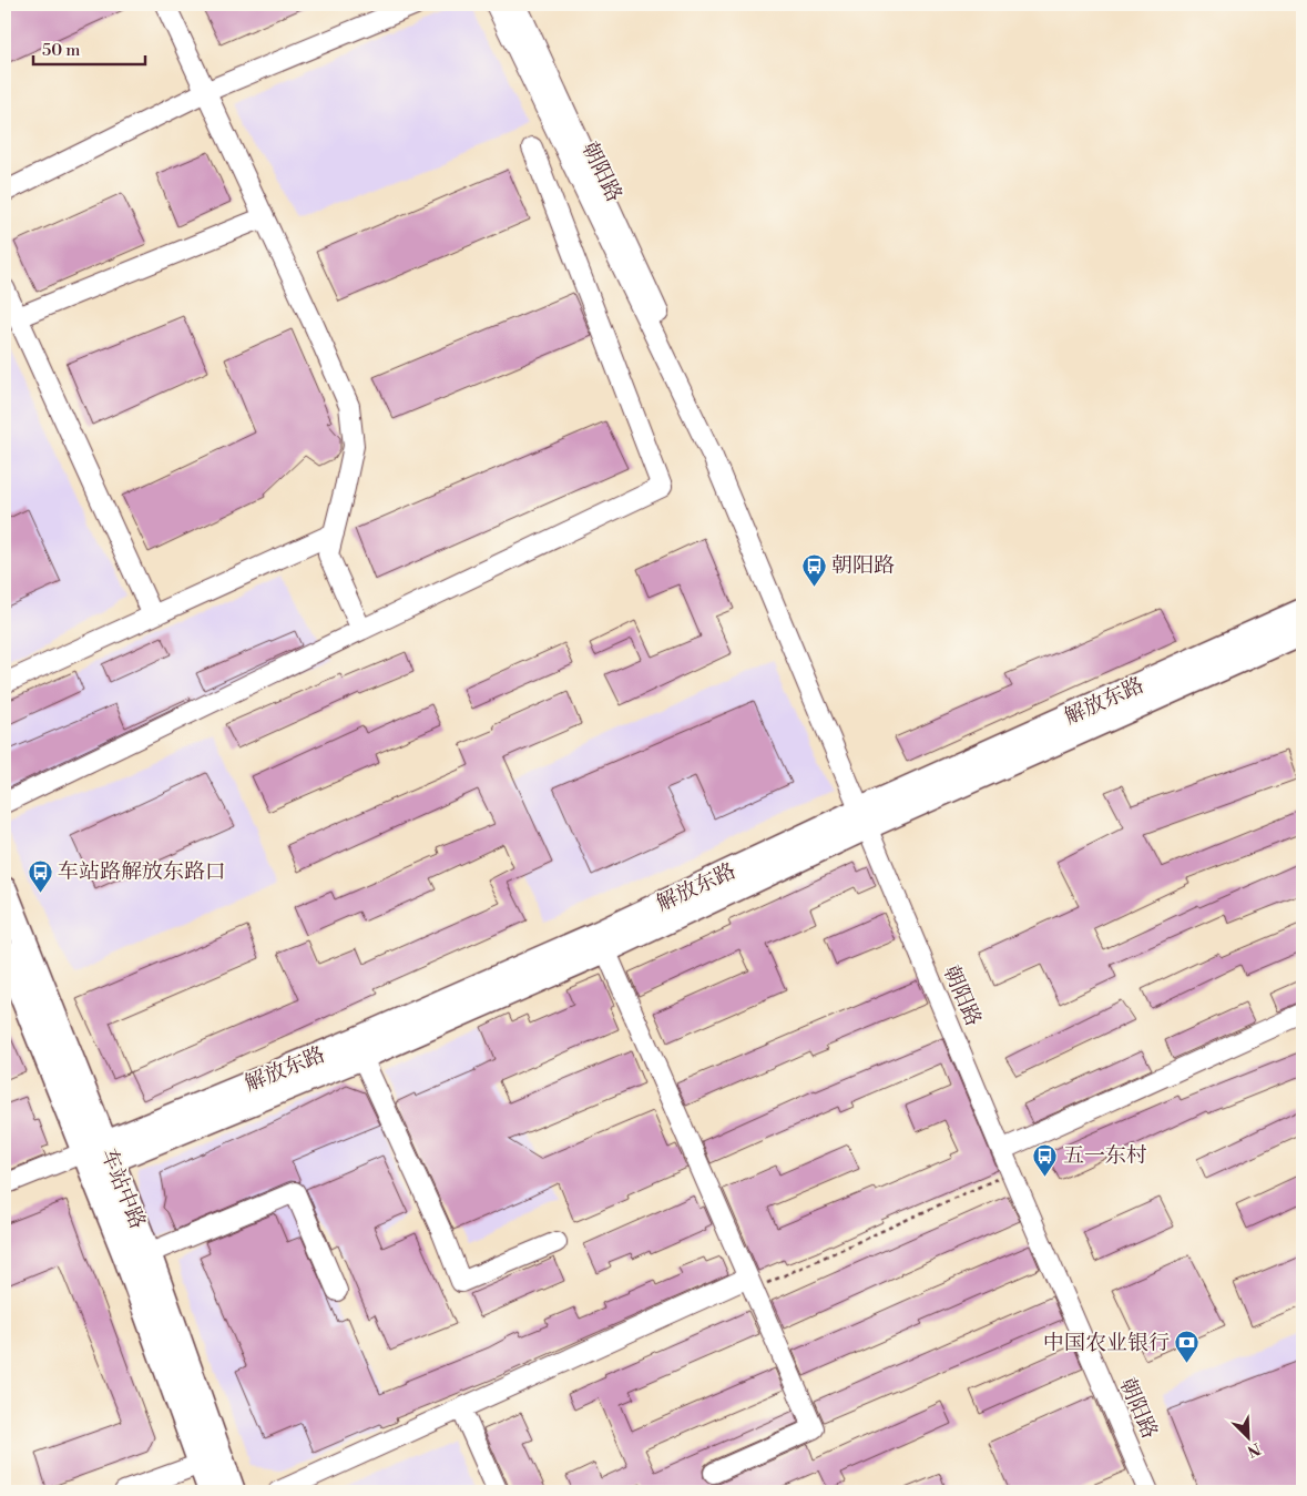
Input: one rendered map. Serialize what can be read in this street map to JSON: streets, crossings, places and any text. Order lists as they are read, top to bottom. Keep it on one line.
{"streets":{"main road":["解放东路","车站中路"],"street":["朝阳路"]},"crossings":[["朝阳路","解放东路"],["解放东路","车站中路"]],"places":{"bus stop":["朝阳路","车站路解放东路口","五一东村"],"bank":["中国农业银行"]},"scale_bar":"50 m","north":"bottom right"}
